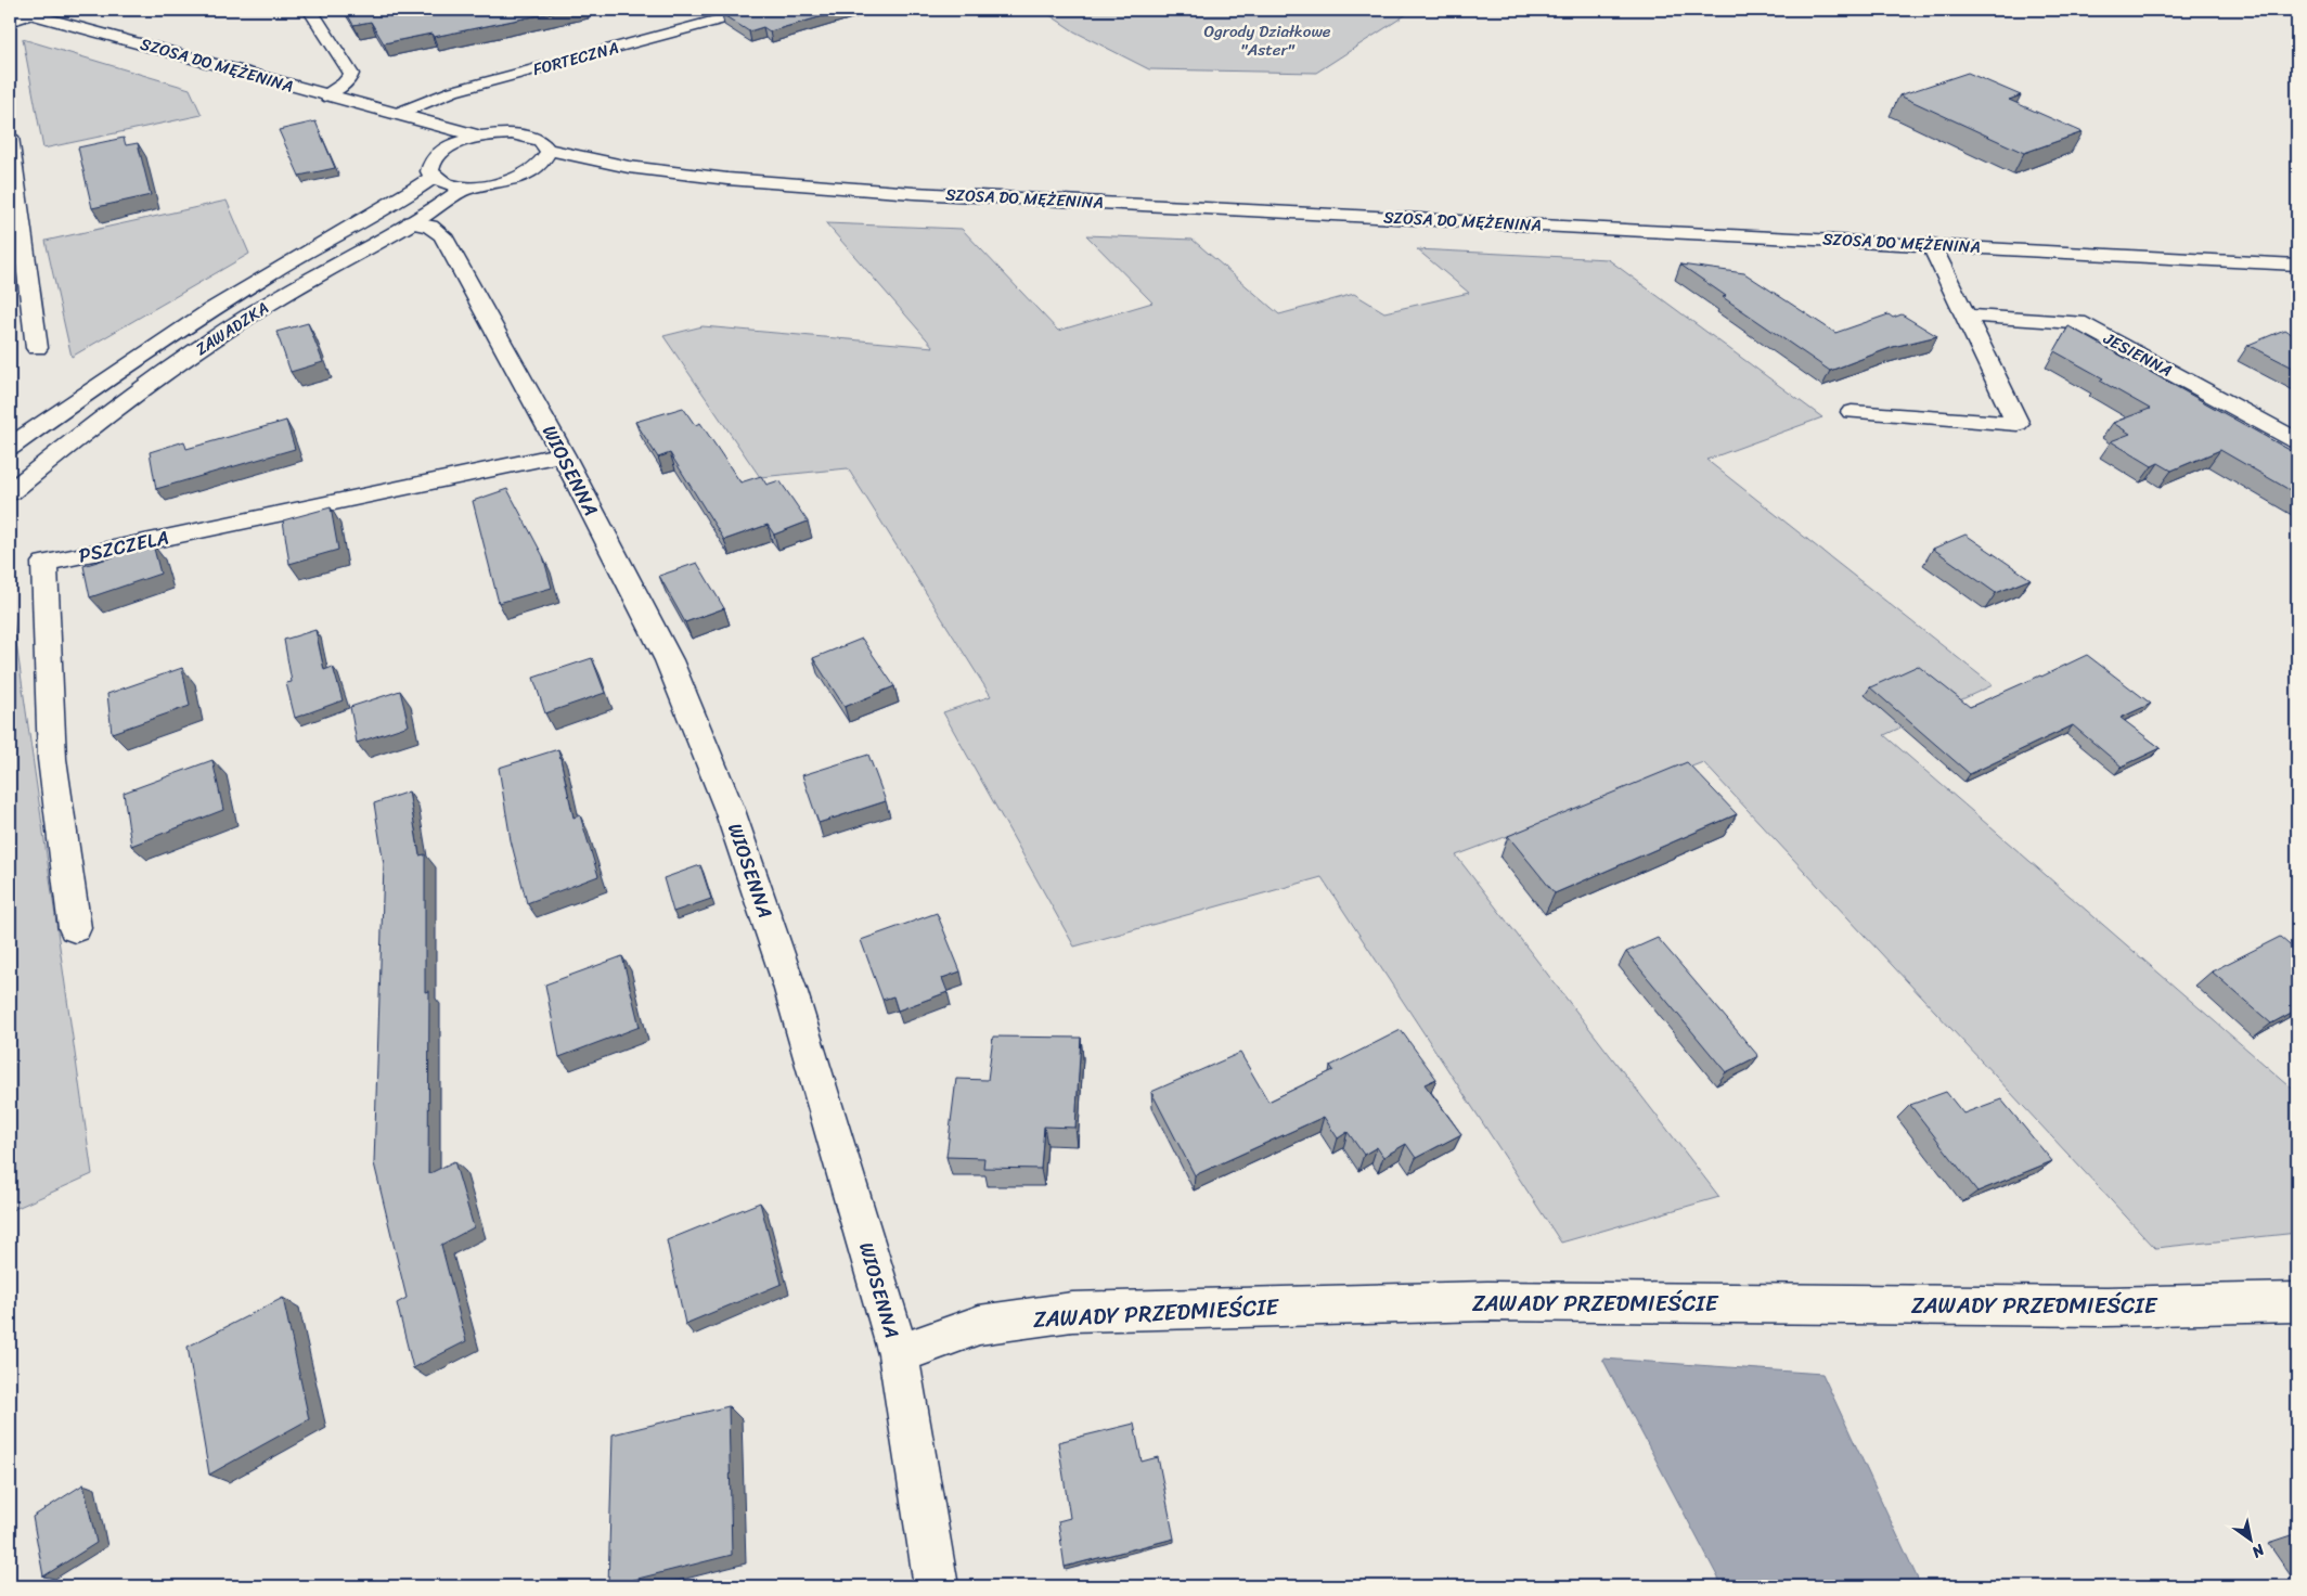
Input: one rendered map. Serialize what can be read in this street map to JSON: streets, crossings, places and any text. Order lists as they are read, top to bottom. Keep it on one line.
{"streets":{"street":["FORTECZNA","SZOSA DO MĘŻENINA","ZAWADZKA","JESIENNA","WIOSENNA","PSZCZELA","ZAWADY PRZEDMIEŚCIE"]},"crossings":[["FORTECZNA","SZOSA DO MĘŻENINA"],["ZAWADZKA","WIOSENNA"],["WIOSENNA","PSZCZELA"],["WIOSENNA","ZAWADY PRZEDMIEŚCIE"]],"parks":["Ogrody Działkowe \"Aster\""],"north":"bottom right"}
